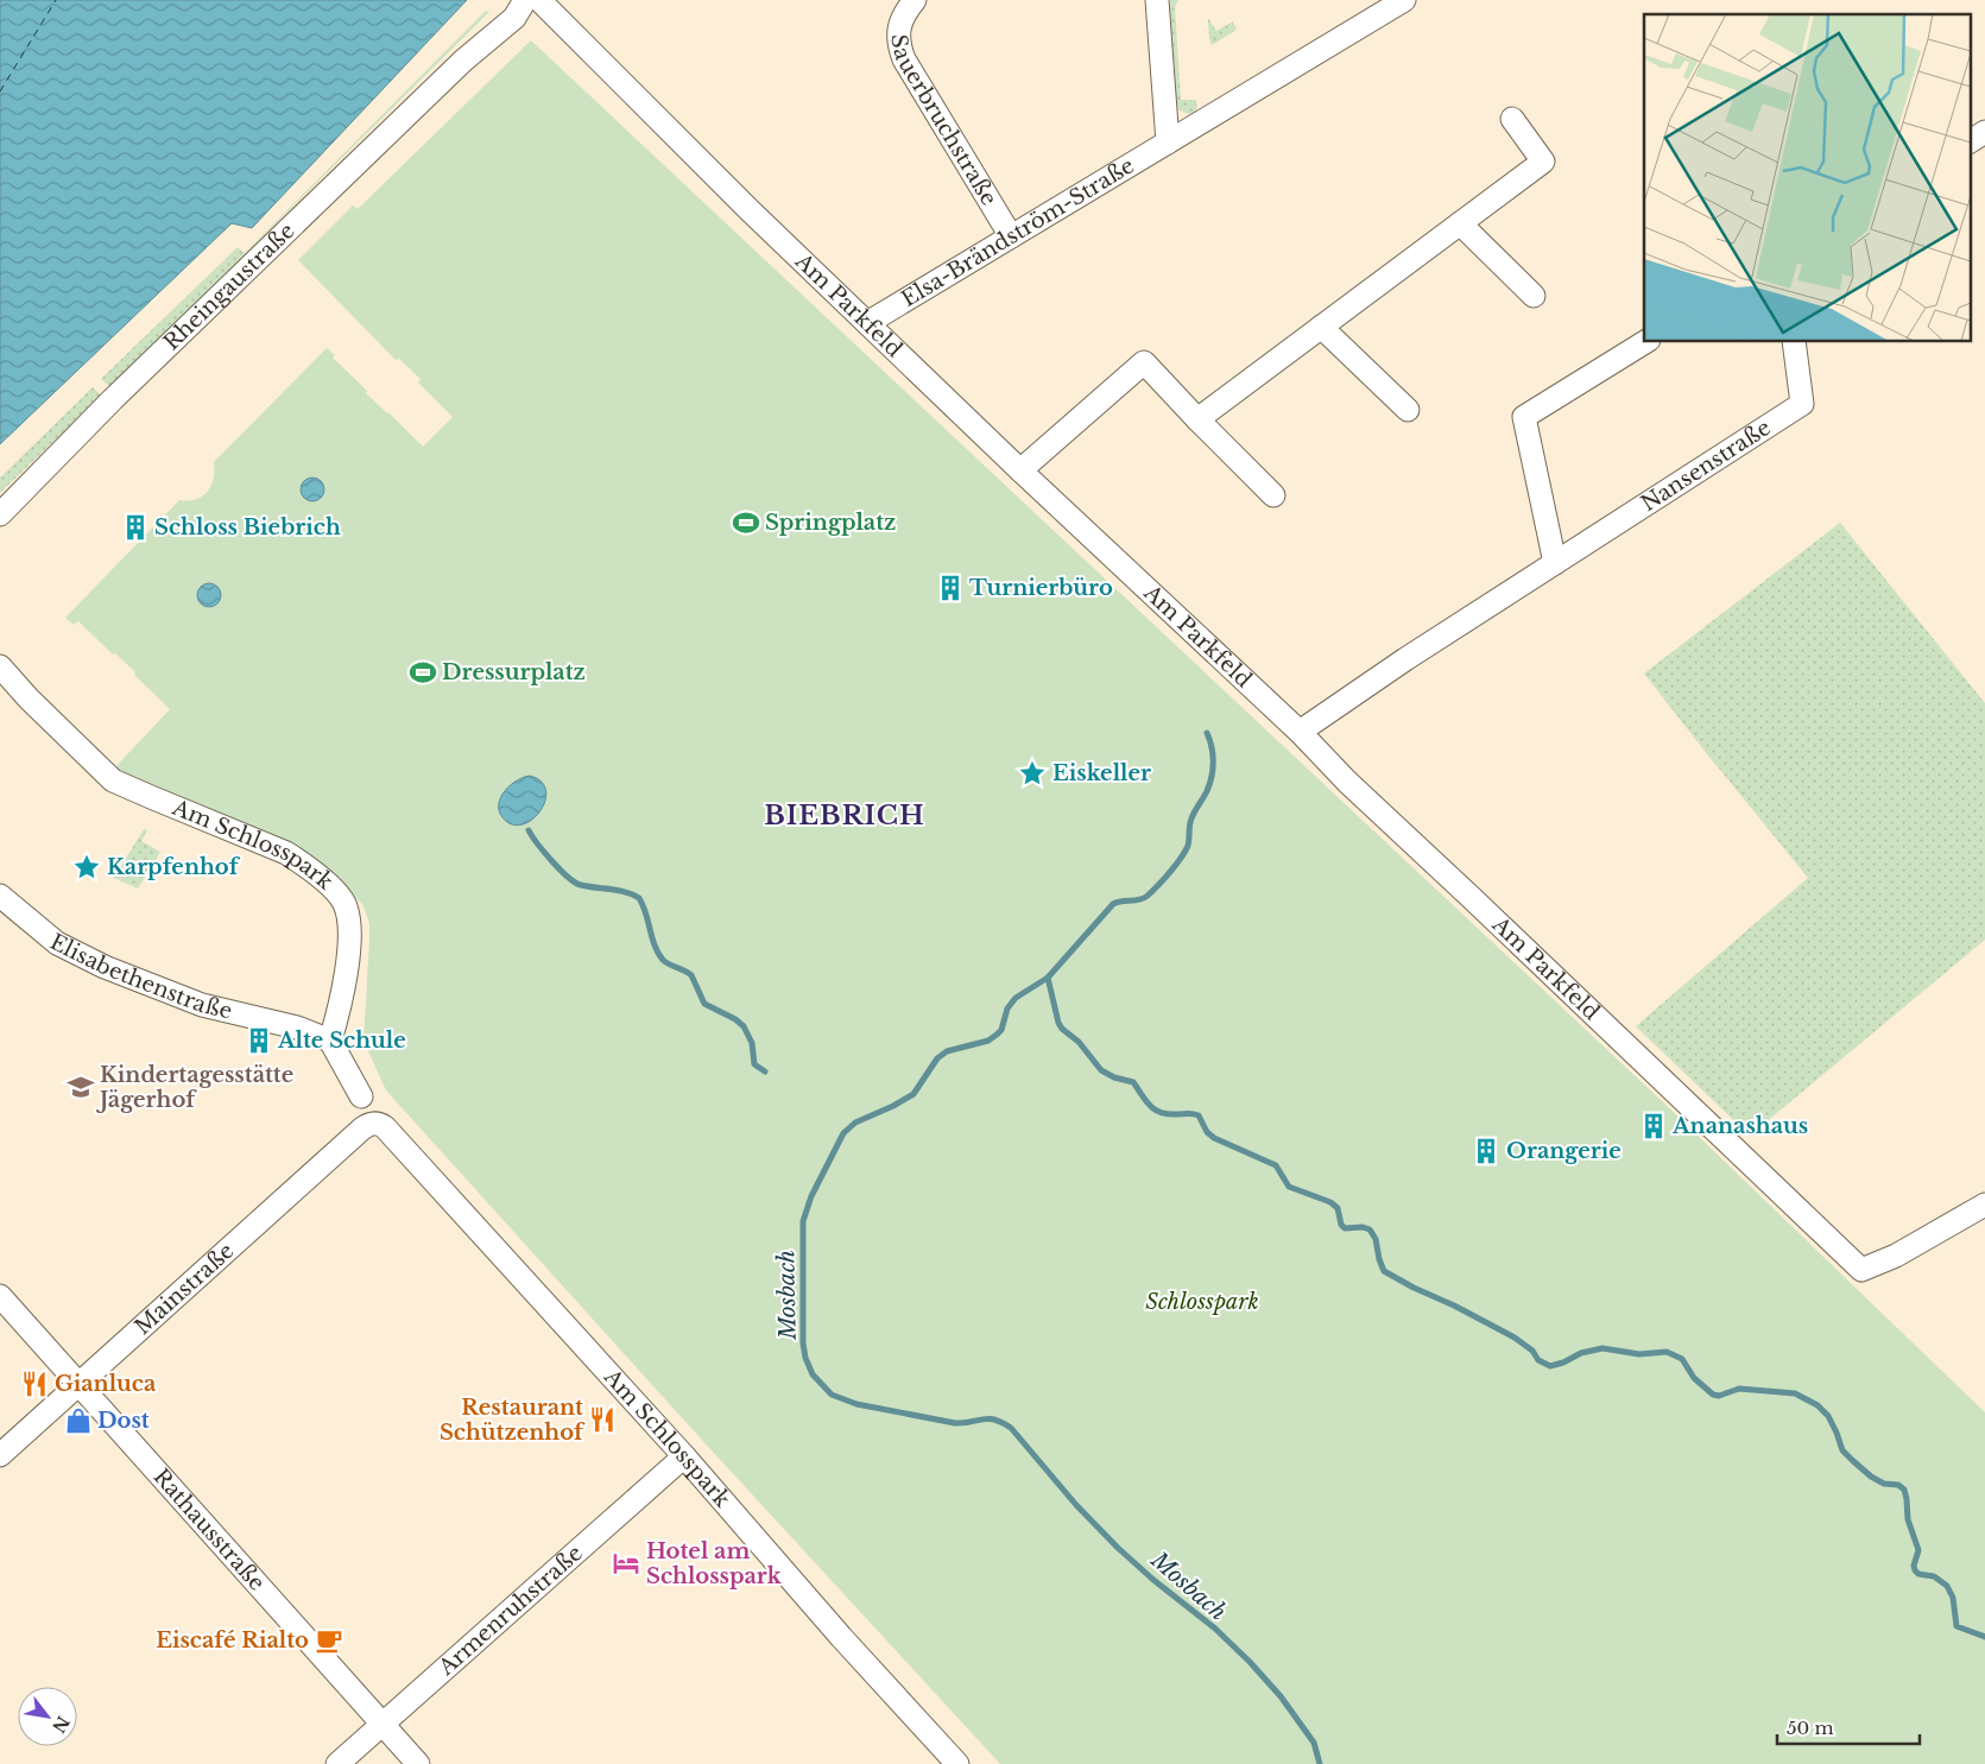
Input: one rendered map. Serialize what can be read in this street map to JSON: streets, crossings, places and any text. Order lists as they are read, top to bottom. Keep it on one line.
{"streets":{"street":["Sauerbruchstraße","Elsa-Brändström-Straße","Rheingaustraße","Am Parkfeld","Nansenstraße","Am Schlosspark","Elisabethenstraße","Mainstraße","Rathausstraße","Armenruhstraße"]},"crossings":[["Sauerbruchstraße","Elsa-Brändström-Straße"],["Elsa-Brändström-Straße","Am Parkfeld"],["Am Parkfeld","Nansenstraße"],["Am Schlosspark","Elisabethenstraße"],["Am Schlosspark","Mainstraße"],["Am Schlosspark","Armenruhstraße"],["Mainstraße","Rathausstraße"],["Rathausstraße","Armenruhstraße"]],"districts":["BIEBRICH"],"water":["Mosbach"],"parks":["Schlosspark"],"places":{"sports":["Springplatz","Dressurplatz"],"building":["Schloss Biebrich","Turnierbüro","Alte Schule","Ananashaus","Orangerie"],"place":["Eiskeller","Karpfenhof"],"school or university":["Kindertagesstätte Jägerhof"],"restaurant":["Gianluca","Restaurant Schützenhof"],"shop":["Dost"],"hotel":["Hotel am Schlosspark"],"cafe":["Eiscafé Rialto"]},"scale_bar":"50 m","north":"bottom right"}
